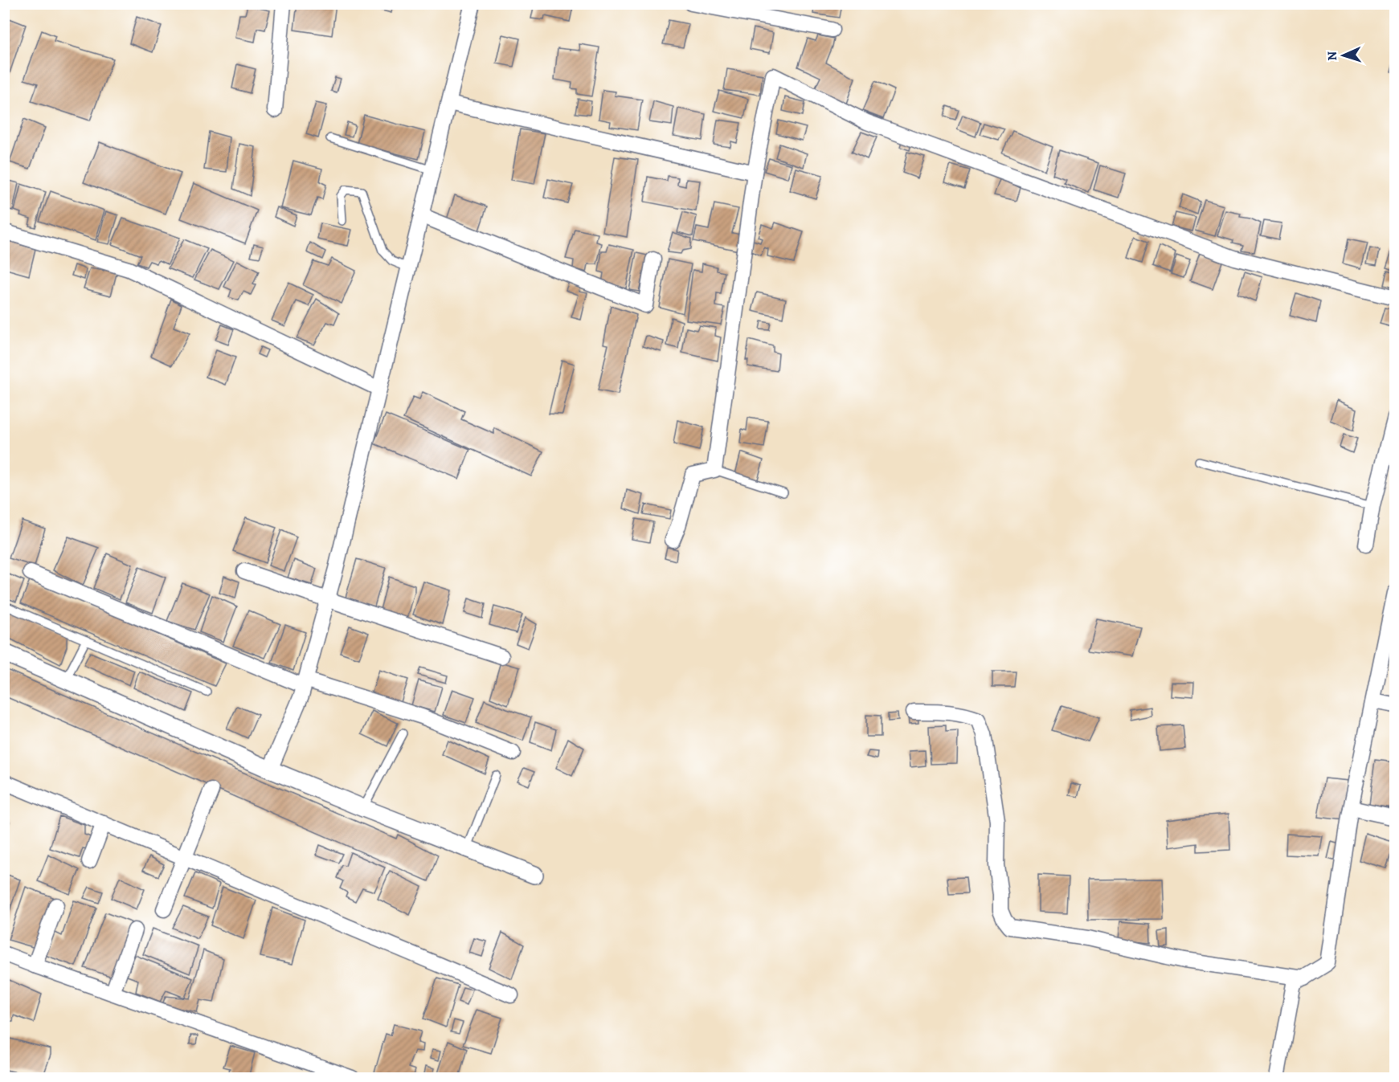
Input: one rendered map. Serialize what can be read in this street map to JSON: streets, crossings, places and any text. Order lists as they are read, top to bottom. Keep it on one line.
{"north":"left"}
